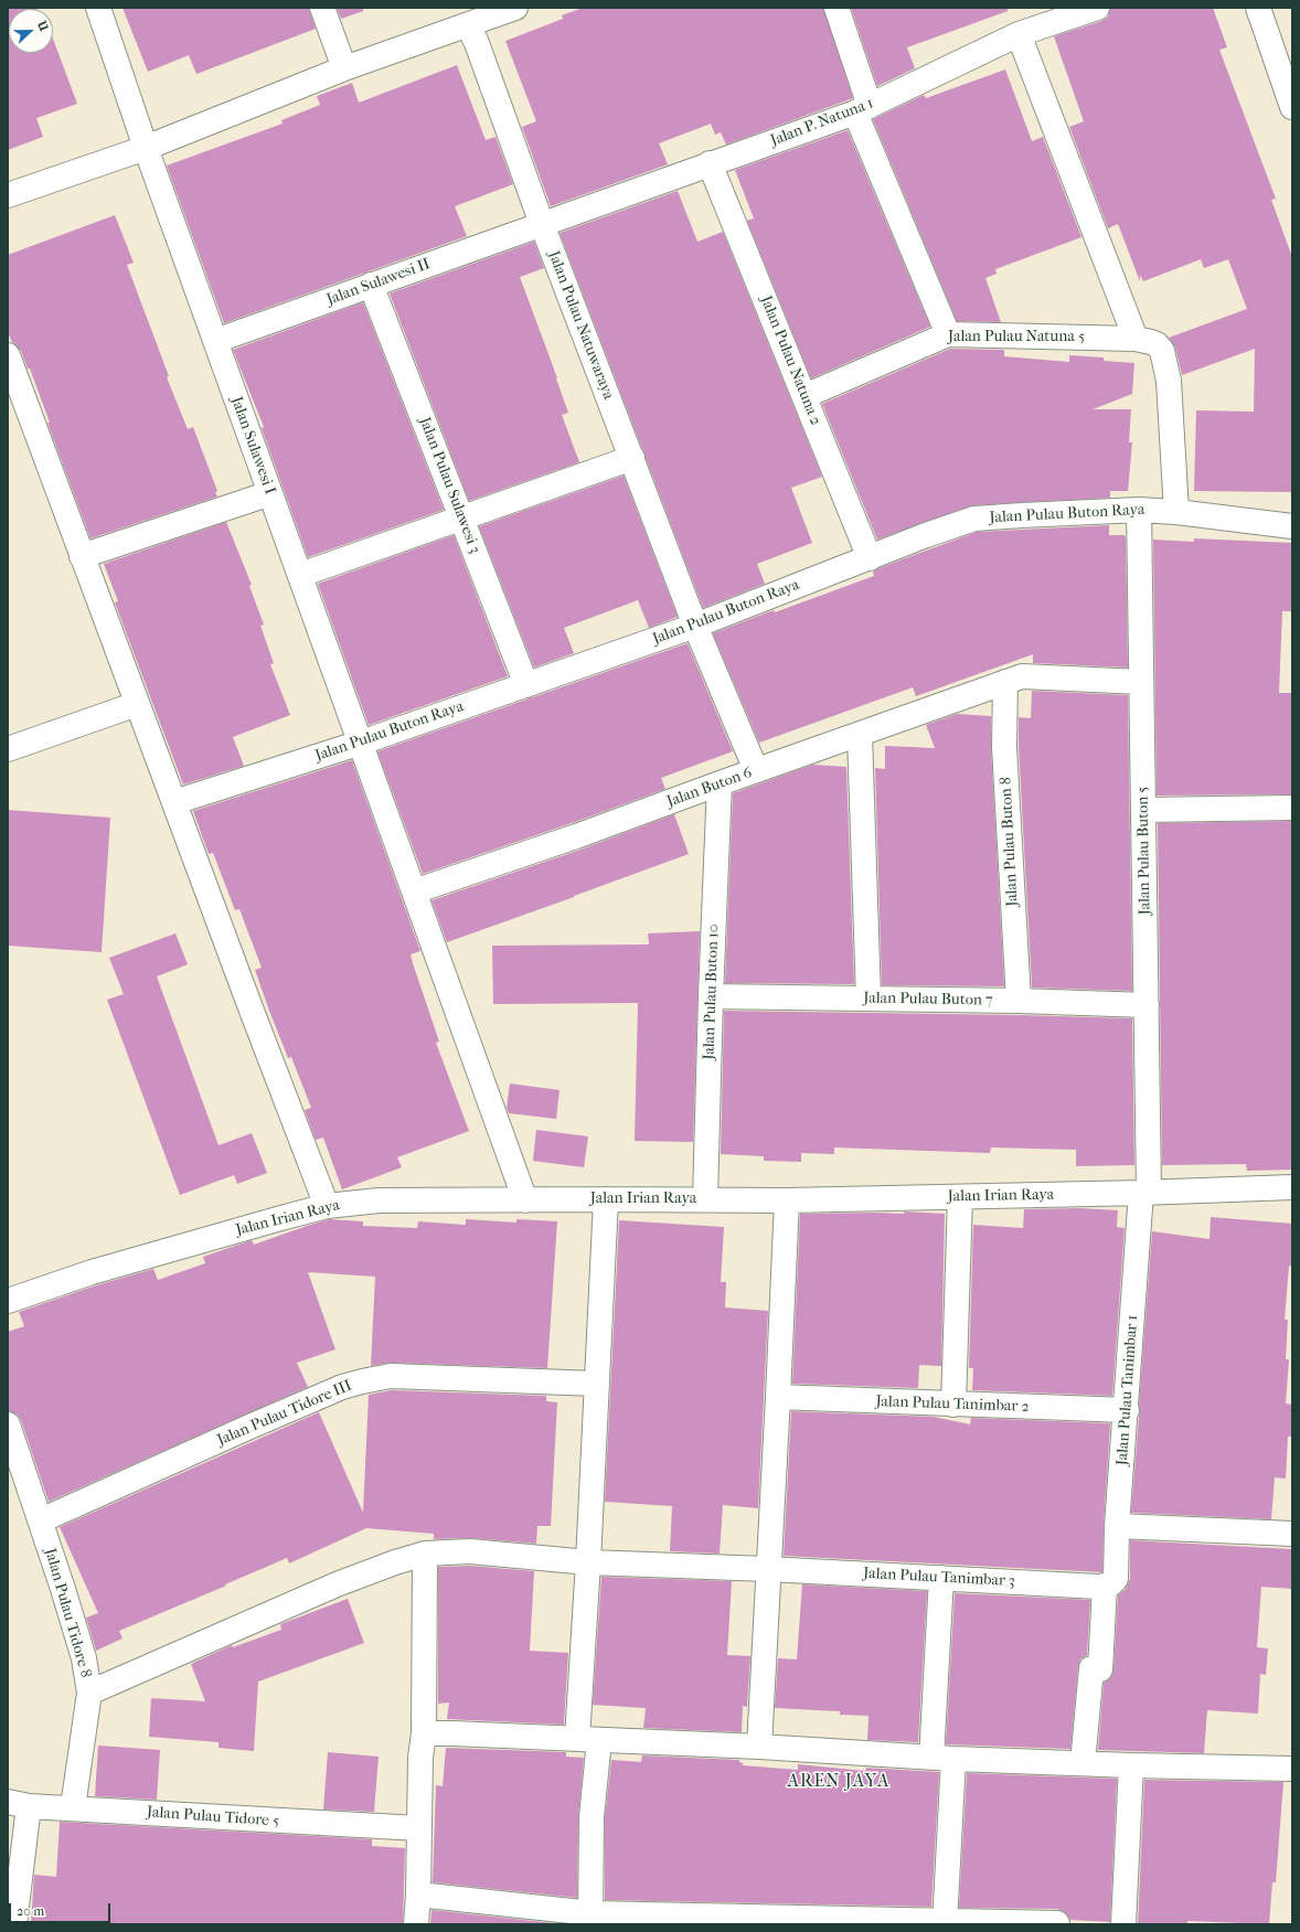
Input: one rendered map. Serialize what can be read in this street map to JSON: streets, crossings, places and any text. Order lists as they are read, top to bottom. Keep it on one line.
{"streets":{"street":["Jalan P. Natuna 1","Jalan Sulawesi II","Jalan Pulau Natuwaraya","Jalan Pulau Natuna 5","Jalan Pulau Natuna 2","Jalan Sulawesi I","Jalan Pulau Sulawesi 3","Jalan Pulau Buton Raya","Jalan Buton 6","Jalan Pulau Buton 8","Jalan Pulau Buton 5","Jalan Pulau Buton 10","Jalan Pulau Buton 7","Jalan Irian Raya","Jalan Pulau Tanimbar 1","Jalan Pulau Tanimbar 2","Jalan Pulau Tidore III","Jalan Pulau Tanimbar 3","Jalan Pulau Tidore 8","Jalan Pulau Tidore 5"]},"crossings":[["Jalan P. Natuna 1","Jalan Sulawesi II"],["Jalan P. Natuna 1","Jalan Pulau Natuwaraya"],["Jalan P. Natuna 1","Jalan Pulau Natuna 2"],["Jalan Sulawesi II","Jalan Pulau Natuwaraya"],["Jalan Sulawesi II","Jalan Sulawesi I"],["Jalan Sulawesi II","Jalan Pulau Sulawesi 3"],["Jalan Pulau Natuwaraya","Jalan Pulau Buton Raya"],["Jalan Pulau Natuna 5","Jalan Pulau Natuna 2"],["Jalan Pulau Natuna 5","Jalan Pulau Buton Raya"],["Jalan Pulau Natuna 2","Jalan Pulau Buton Raya"],["Jalan Sulawesi I","Jalan Pulau Buton Raya"],["Jalan Sulawesi I","Jalan Buton 6"],["Jalan Sulawesi I","Jalan Irian Raya"],["Jalan Pulau Sulawesi 3","Jalan Pulau Buton Raya"],["Jalan Pulau Buton Raya","Jalan Pulau Buton 5"],["Jalan Buton 6","Jalan Pulau Buton 8"],["Jalan Buton 6","Jalan Pulau Buton 5"],["Jalan Buton 6","Jalan Pulau Buton 10"],["Jalan Pulau Buton 8","Jalan Pulau Buton 7"],["Jalan Pulau Buton 5","Jalan Pulau Buton 7"],["Jalan Pulau Buton 5","Jalan Irian Raya"],["Jalan Pulau Buton 5","Jalan Pulau Tanimbar 1"],["Jalan Pulau Buton 10","Jalan Pulau Buton 7"],["Jalan Pulau Buton 10","Jalan Irian Raya"],["Jalan Irian Raya","Jalan Pulau Tanimbar 1"],["Jalan Pulau Tanimbar 1","Jalan Pulau Tanimbar 2"],["Jalan Pulau Tanimbar 1","Jalan Pulau Tanimbar 3"],["Jalan Pulau Tidore III","Jalan Pulau Tidore 8"],["Jalan Pulau Tanimbar 3","Jalan Pulau Tidore 8"],["Jalan Pulau Tidore 8","Jalan Pulau Tidore 5"]],"districts":["AREN JAYA"],"scale_bar":"20 m","north":"right"}
